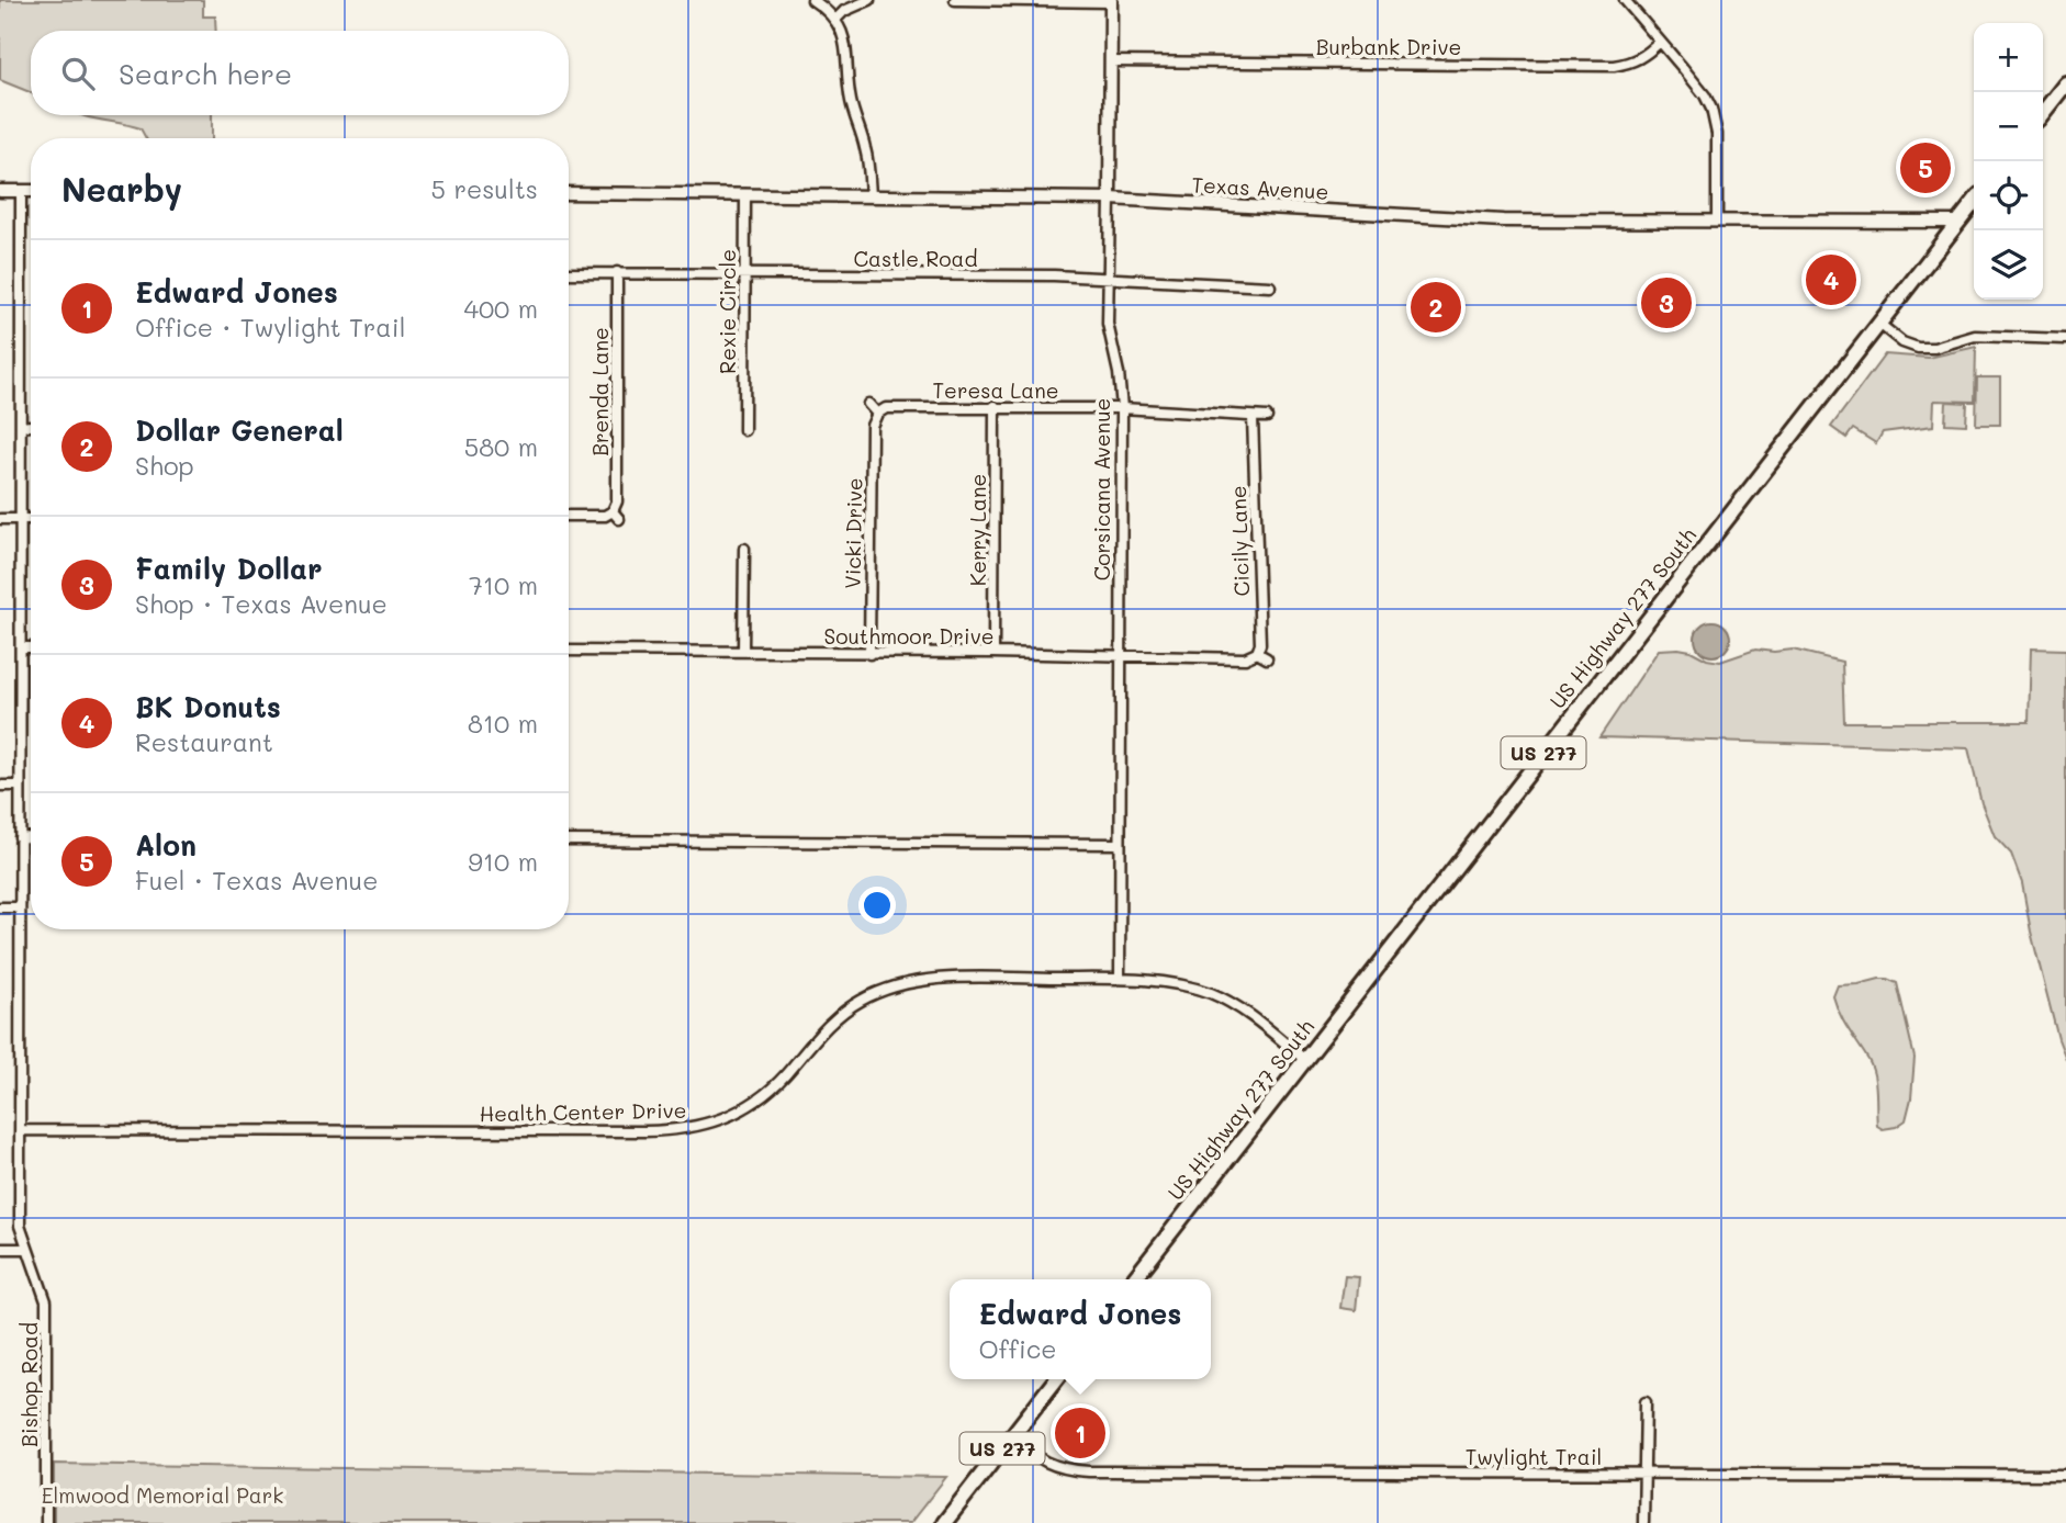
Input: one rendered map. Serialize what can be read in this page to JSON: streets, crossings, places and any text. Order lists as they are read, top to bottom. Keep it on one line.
{"streets":{"highway":["US Highway 277 South","US 277"],"street":["Burbank Drive","Texas Avenue","Castle Road","Rexie Circle","Teresa Lane","Brenda Lane","Corsicana Avenue","Kerry Lane","Vicki Drive","Cicily Lane","Southmoor Drive","Health Center Drive","Bishop Road","Twylight Trail"]},"crossings":[["Burbank Drive","Corsicana Avenue"],["Texas Avenue","Rexie Circle"],["Texas Avenue","Corsicana Avenue"],["Texas Avenue","US Highway 277 South"],["Castle Road","Rexie Circle"],["Castle Road","Brenda Lane"],["Castle Road","Corsicana Avenue"],["Teresa Lane","Corsicana Avenue"],["Teresa Lane","Kerry Lane"],["Teresa Lane","Vicki Drive"],["Teresa Lane","Cicily Lane"],["Corsicana Avenue","Southmoor Drive"],["Corsicana Avenue","Health Center Drive"],["Kerry Lane","Southmoor Drive"],["Vicki Drive","Southmoor Drive"],["Cicily Lane","Southmoor Drive"],["US Highway 277 South","Health Center Drive"],["US 277","Twylight Trail"],["Health Center Drive","Bishop Road"]],"parks":["Elmwood Memorial Park"],"page":{"map_buttons":["+","−"],"search":"Search here","pins":["5","4","3","2","1"],"heading":["Nearby","5 results"],"list":[{"mark":"1","name":"Edward Jones","note":"Office · Twylight Trail","value":"400 m"},{"mark":"2","name":"Dollar General","note":"Shop","value":"580 m"},{"mark":"3","name":"Family Dollar","note":"Shop · Texas Avenue","value":"710 m"},{"mark":"4","name":"BK Donuts","note":"Restaurant","value":"810 m"},{"mark":"5","name":"Alon","note":"Fuel · Texas Avenue","value":"910 m"}],"popup":["Edward Jones","Office"]}}
